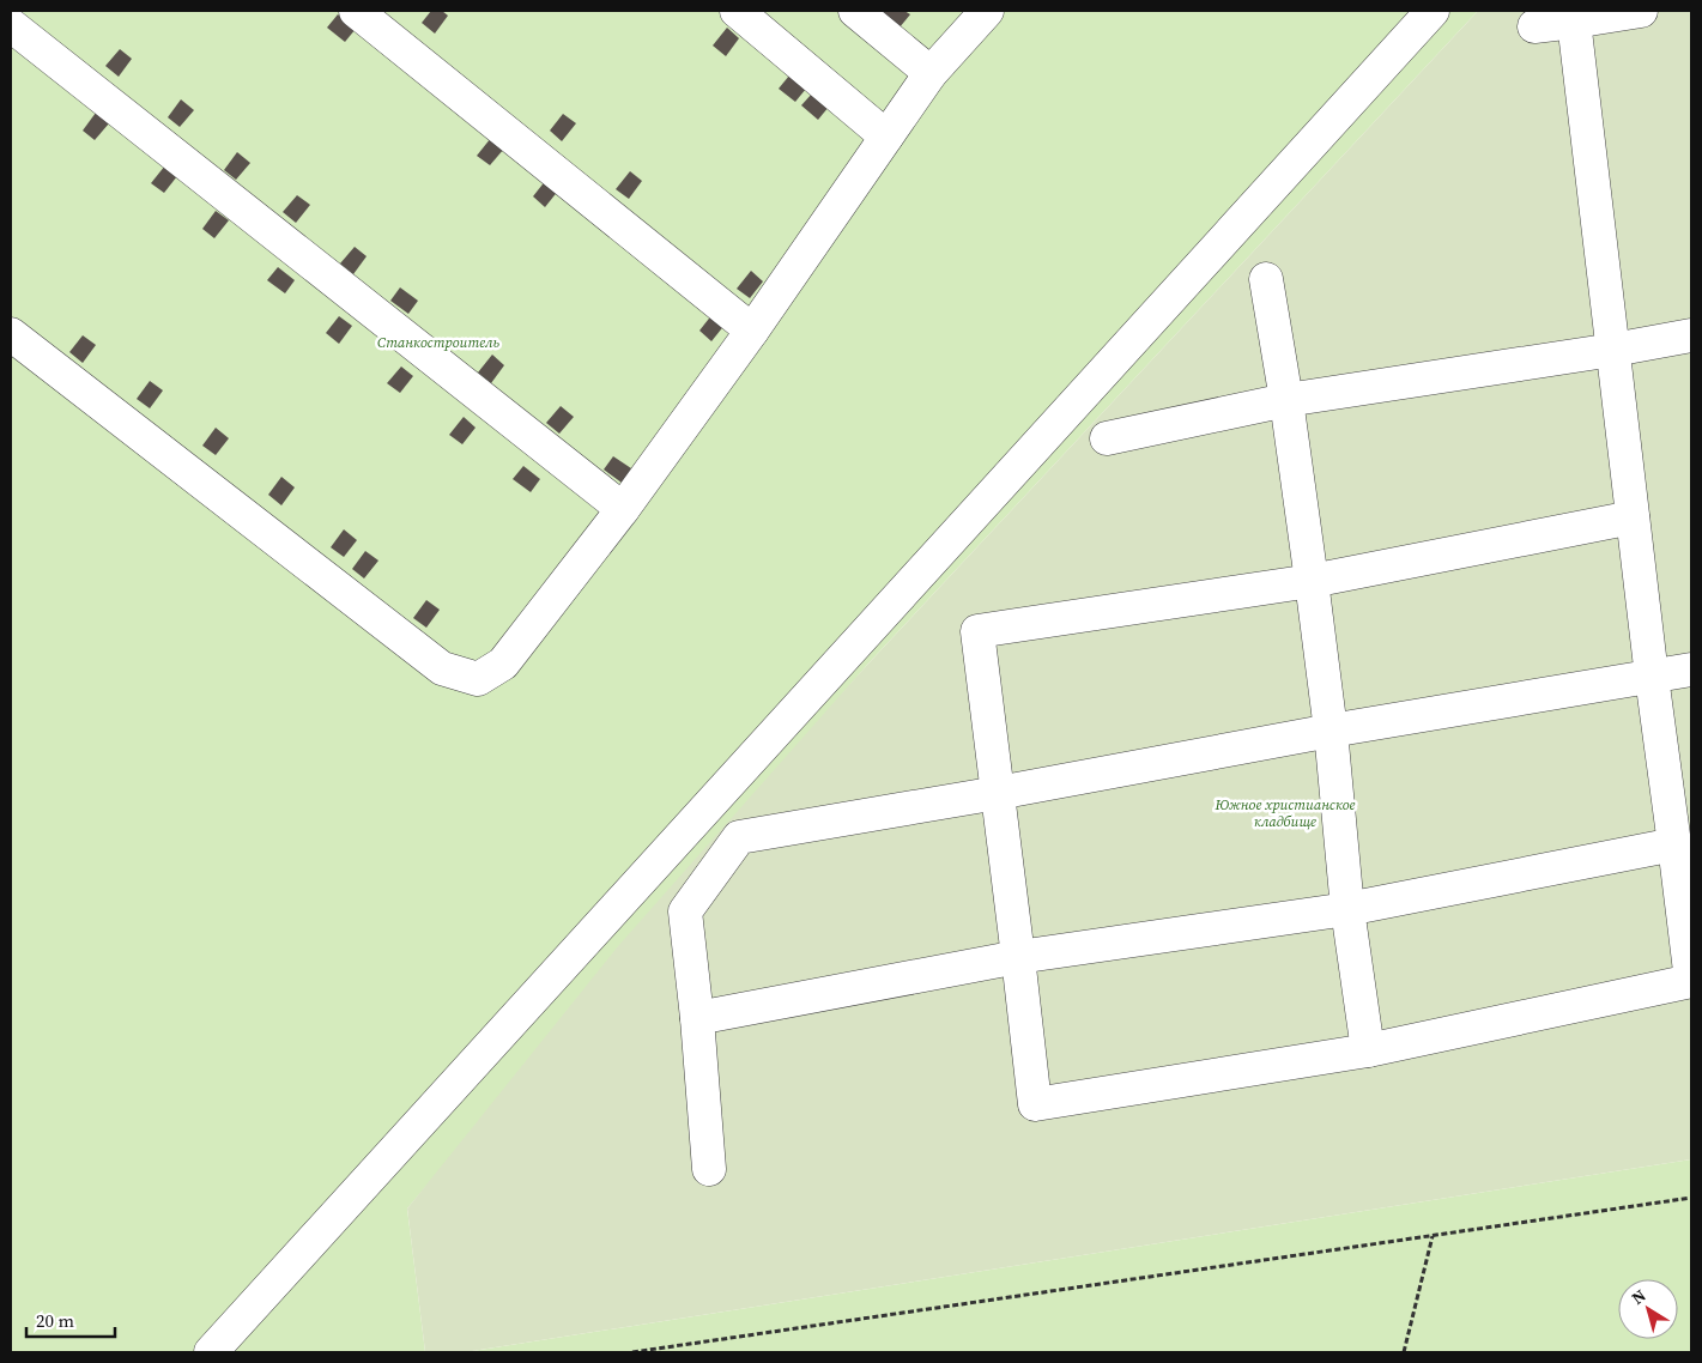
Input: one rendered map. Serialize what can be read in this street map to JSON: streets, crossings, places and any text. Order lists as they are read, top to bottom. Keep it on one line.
{"parks":["Станкостроитель","Южное христианское кладбище"],"scale_bar":"20 m","north":"top left"}
